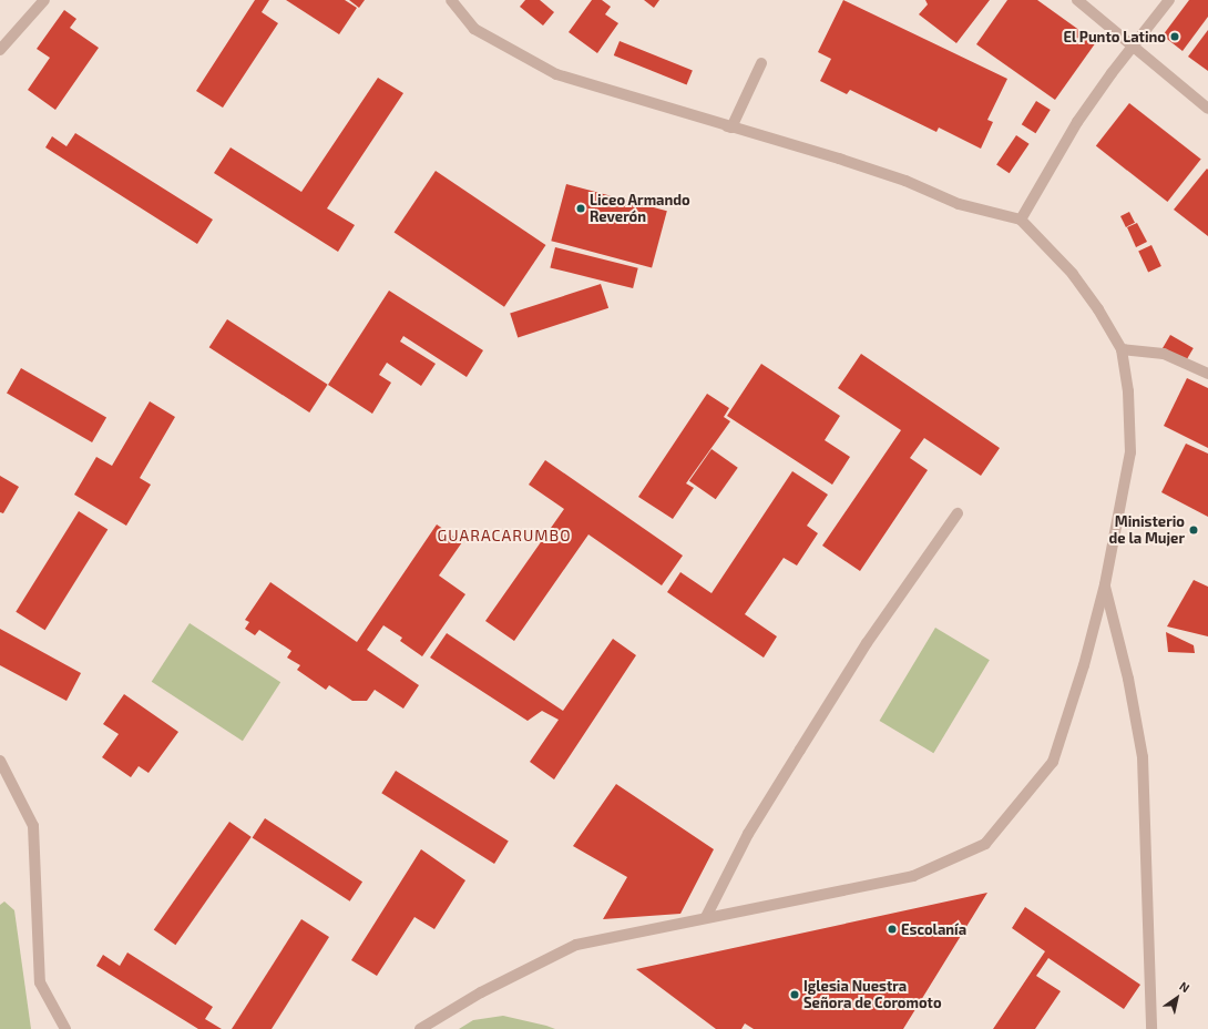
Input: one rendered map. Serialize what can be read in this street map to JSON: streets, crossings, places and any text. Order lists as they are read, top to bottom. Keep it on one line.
{"districts":["GUARACARUMBO"],"places":["El Punto Latino","Liceo Armando Reverón","Ministerio de la Mujer","Escolanía","Iglesia Nuestra Señora de Coromoto"],"north":"top right"}
